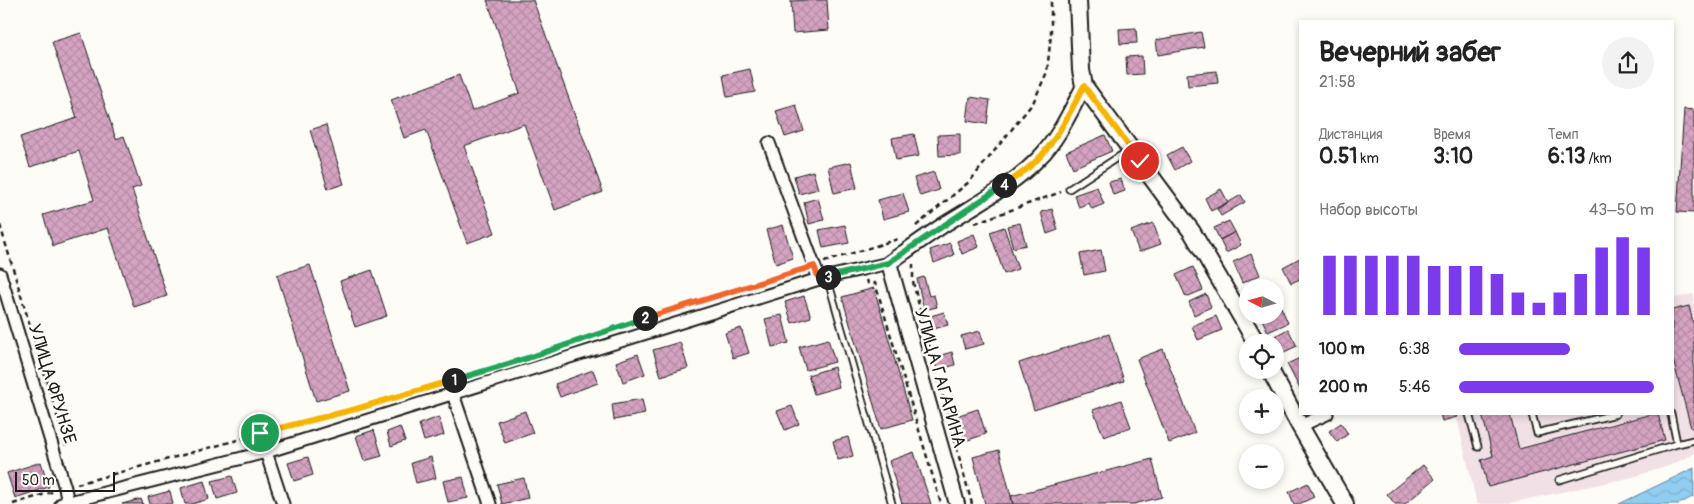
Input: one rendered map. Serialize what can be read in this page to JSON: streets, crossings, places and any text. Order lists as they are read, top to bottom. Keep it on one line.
{"streets":{"street":["УЛИЦА ГАГАРИНА","УЛИЦА ФРУНЗЕ"]},"scale_bar":"50 m","north":"left","page":{"heading":["Вечерний забег","21:58"],"stats":[["Дистанция","0.51 km"],["Время","3:10"],["Темп","6:13 /km"]],"pins":["4","3","2","1"],"chart":["Набор высоты","43–50 m"],"map_buttons":["+","−"],"list":[{"name":"100 m","note":"6:38"},{"name":"200 m","note":"5:46"}],"scale":"50 m"}}
